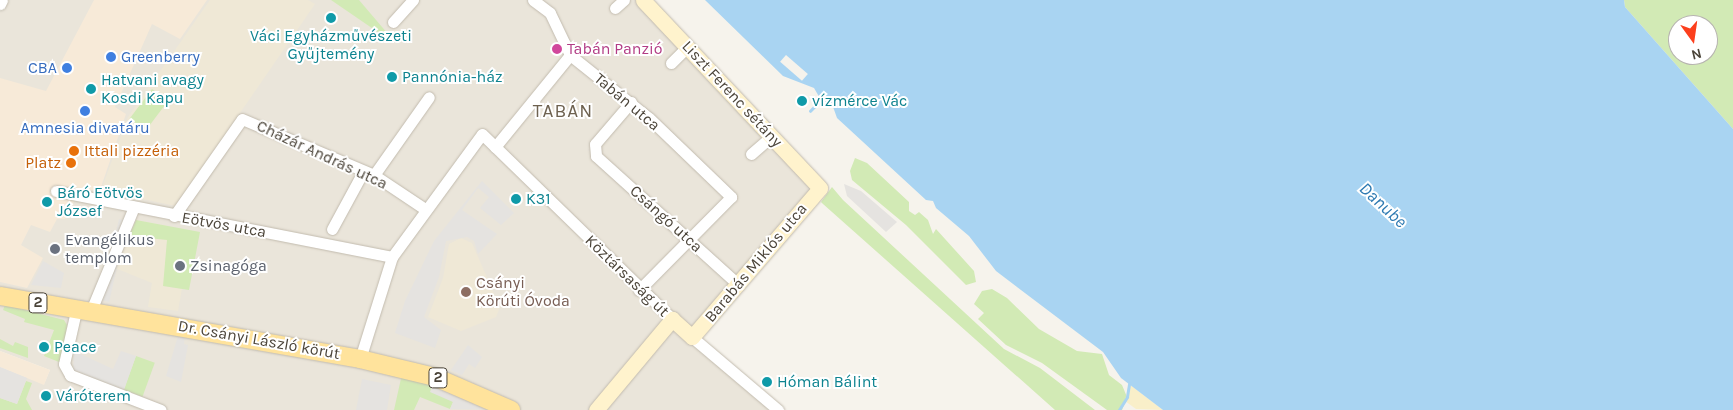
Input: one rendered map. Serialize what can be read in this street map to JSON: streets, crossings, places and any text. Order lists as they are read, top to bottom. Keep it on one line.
{"streets":{"main road":["2","Dr. Csányi László körút"],"street":["Liszt Ferenc sétány","Tabán utca","Cházár András utca","Csángó utca","Eötvös utca","Barabás Miklós utca","Köztársaság út"]},"crossings":[["Liszt Ferenc sétány","Barabás Miklós utca"],["Tabán utca","Csángó utca"],["Cházár András utca","Eötvös utca"],["Cházár András utca","Köztársaság út"],["Csángó utca","Barabás Miklós utca"],["Barabás Miklós utca","Köztársaság út"]],"districts":["TABÁN"],"water":["Danube"],"places":["Váci Egyházművészeti Gyűjtemény","Tabán Panzió","Greenberry","CBA","Pannónia-ház","Hatvani avagy Kosdi Kapu","vízmérce Vác","Amnesia divatáru","Ittali pizzéria","Platz","K31","Báró Eötvös József","Evangélikus templom","Zsinagóga","Csányi Körúti Óvoda","Peace","Hóman Bálint","Váróterem"],"north":"bottom"}
